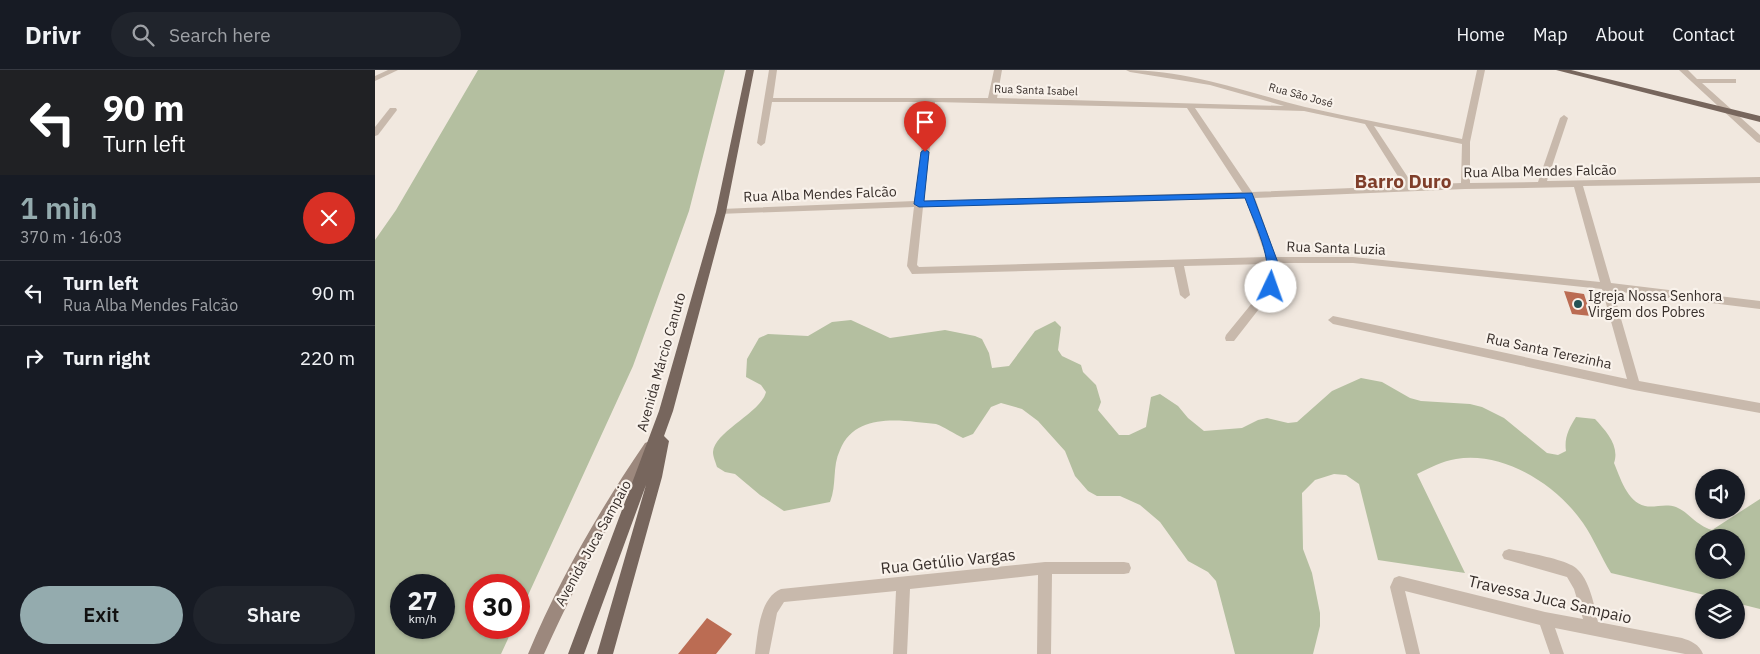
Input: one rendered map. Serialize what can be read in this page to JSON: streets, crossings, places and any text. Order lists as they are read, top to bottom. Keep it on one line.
{"streets":{"main road":["Avenida Márcio Canuto","Avenida Juca Sampaio"],"street":["Rua Santa Isabel","Rua São José","Rua Alba Mendes Falcão","Rua Santa Luzia","Rua Santa Terezinha","Rua Getúlio Vargas","Travessa Juca Sampaio"]},"crossings":[["Rua Santa Isabel","Rua São José"],["Rua Alba Mendes Falcão","Rua Santa Luzia"],["Rua Alba Mendes Falcão","Avenida Márcio Canuto"],["Avenida Márcio Canuto","Avenida Juca Sampaio"]],"districts":["Barro Duro"],"places":["Igreja Nossa Senhora Virgem dos Pobres"],"page":{"header":"Drivr","search":"Search here","nav":["Home","Map","About","Contact"],"turn":["90 m","Turn left"],"heading":["1 min","370 m · 16:03"],"list":[{"name":"Turn left","note":"Rua Alba Mendes Falcão","value":"90 m"},{"name":"Turn right","value":"220 m"}],"speed":"27 km/h","limit":"30","buttons":["Exit","Share"]}}
